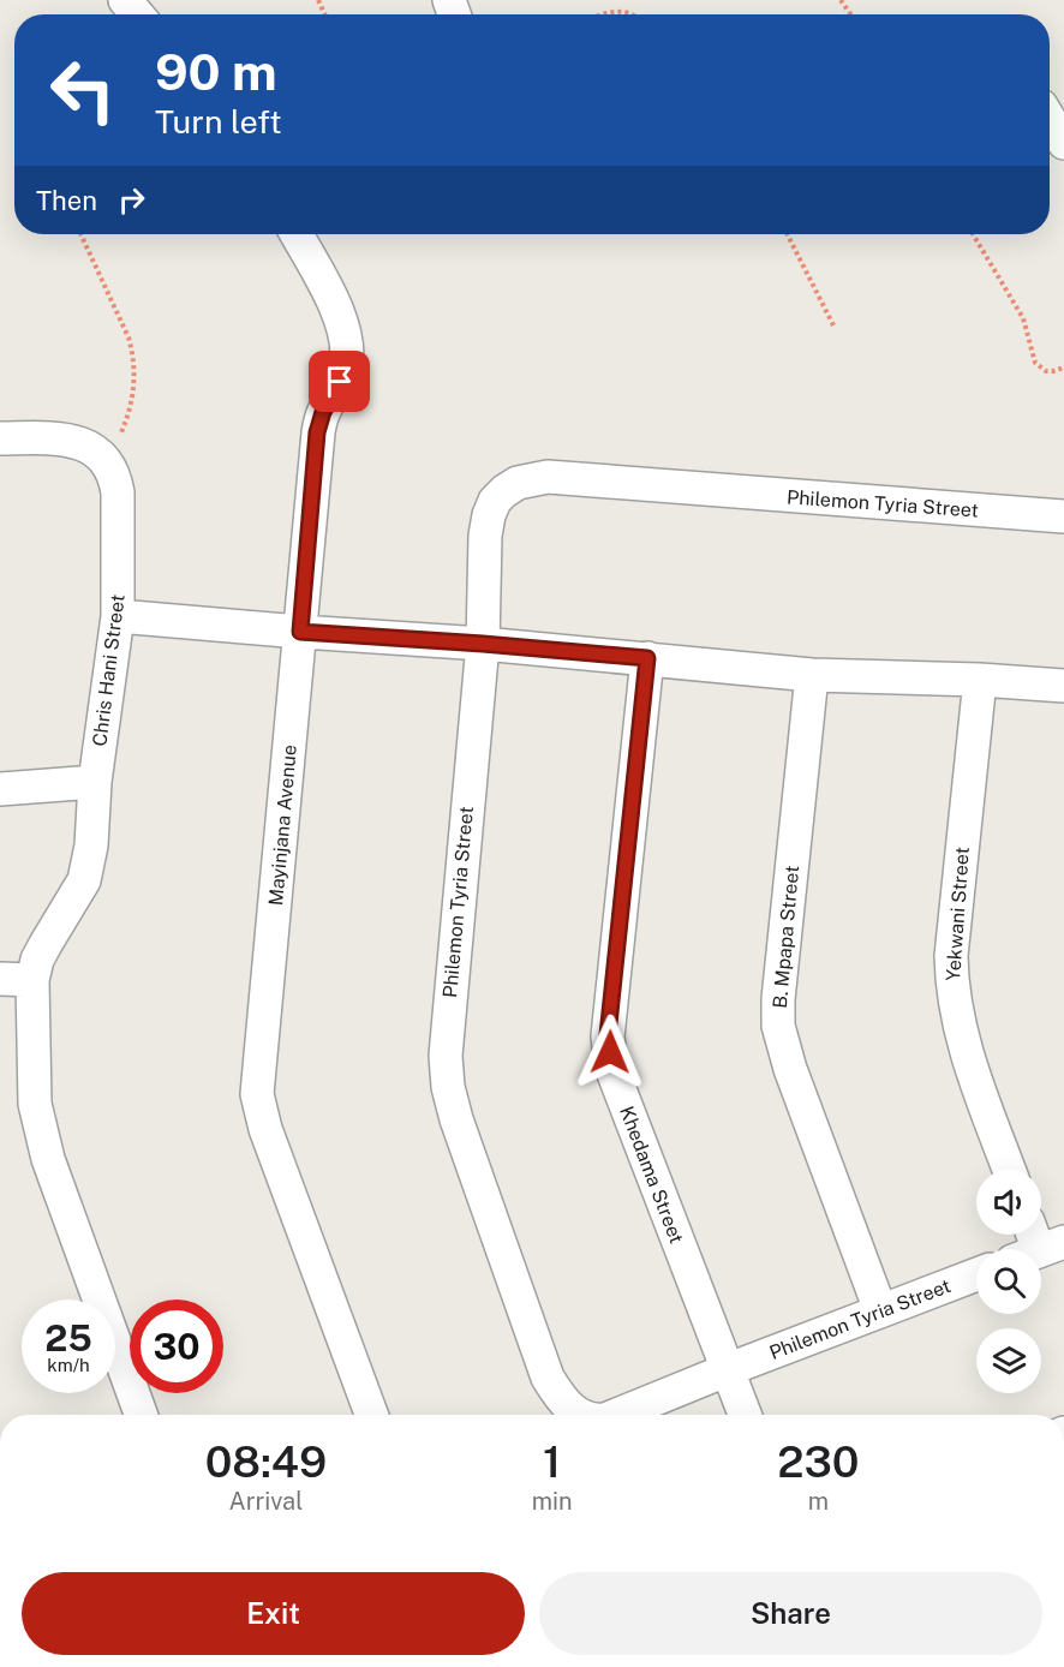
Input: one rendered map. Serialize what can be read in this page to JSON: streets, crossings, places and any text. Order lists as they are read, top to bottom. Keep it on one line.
{"streets":{"street":["Philemon Tyria Street","Chris Hani Street","Mayinjana Avenue","Yekwani Street","B. Mpapa Street","Khedama Street"]},"crossings":[["Philemon Tyria Street","B. Mpapa Street"],["Philemon Tyria Street","Khedama Street"]],"page":{"turn":["90 m","Turn left"],"then":"Then","speed":"25 km/h","limit":"30","eta":["08:49","Arrival","1","min","230","m"],"buttons":["Exit","Share"]}}
